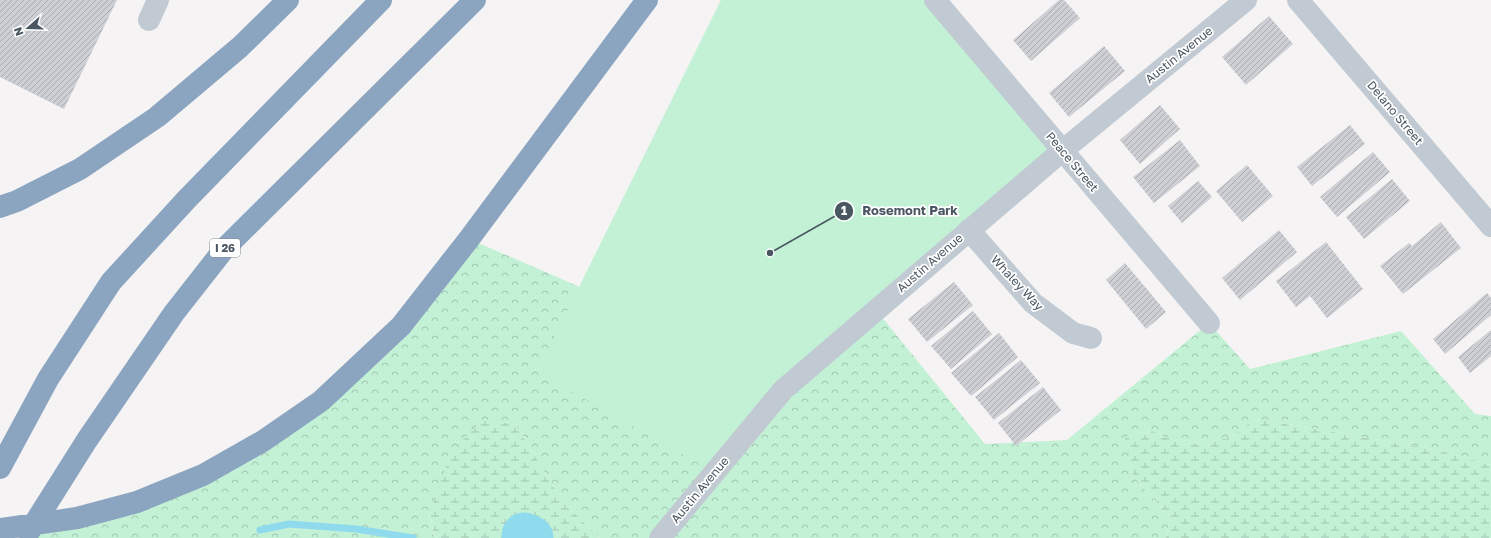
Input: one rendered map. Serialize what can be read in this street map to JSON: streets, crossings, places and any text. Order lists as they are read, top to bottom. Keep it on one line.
{"streets":{"highway":["I 26"],"street":["Austin Avenue","Delano Street","Peace Street","Whaley Way"]},"crossings":[["Austin Avenue","Peace Street"],["Austin Avenue","Whaley Way"]],"places":["Rosemont Park"],"north":"left"}
